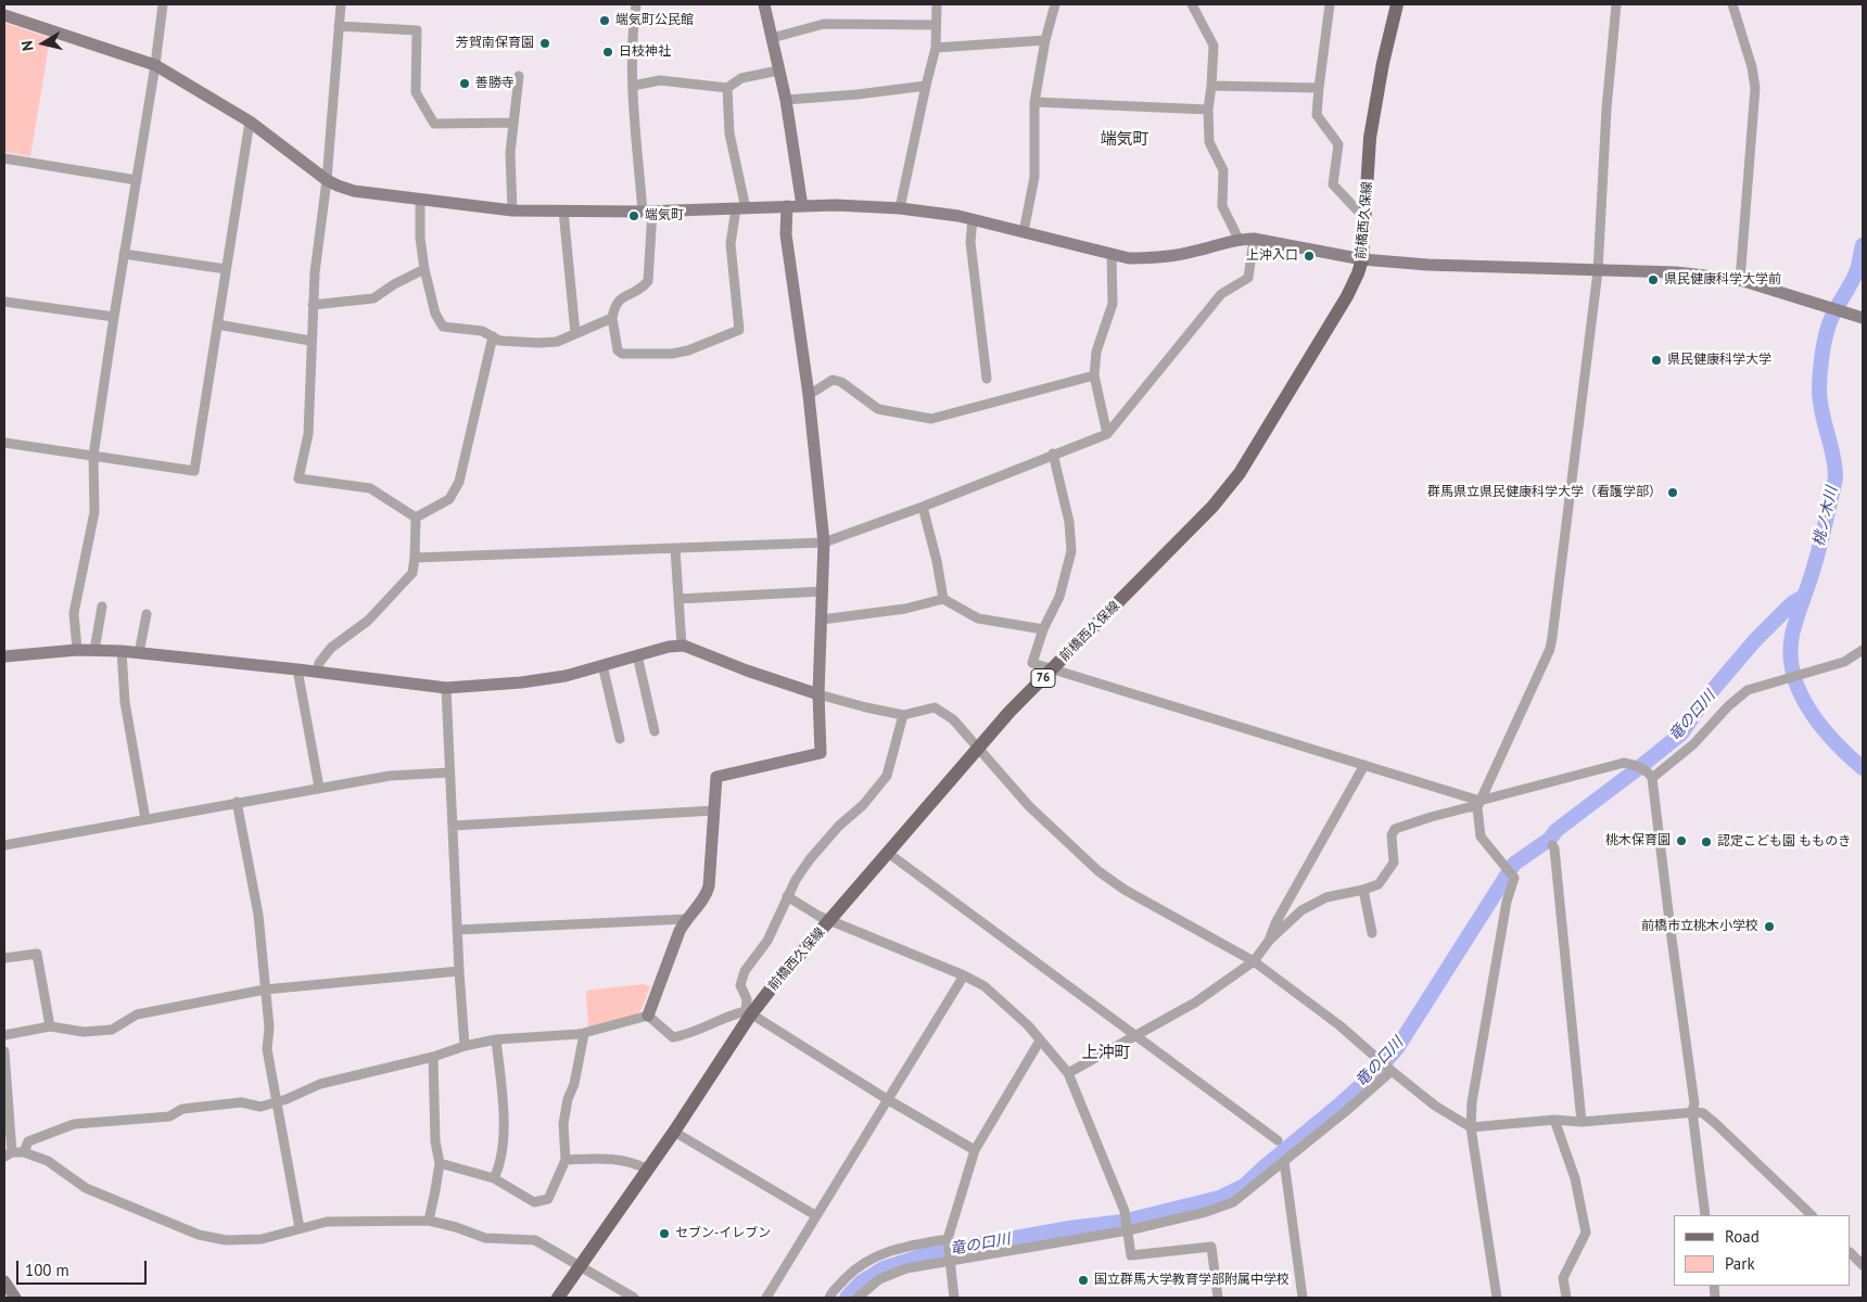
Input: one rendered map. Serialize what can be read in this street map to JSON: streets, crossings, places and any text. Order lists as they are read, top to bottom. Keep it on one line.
{"streets":{"main road":["前橋西久保線","76"]},"districts":["端気町","上沖町"],"water":["桃ノ木川","竜の口川"],"places":["端気町公民館","芳賀南保育園","日枝神社","善勝寺","端気町","上沖入口","県民健康科学大学前","県民健康科学大学","群馬県立県民健康科学大学（看護学部）","桃木保育園","認定こども園 もものき","前橋市立桃木小学校","セブン-イレブン","国立群馬大学教育学部附属中学校"],"legend":["Road","Park"],"scale_bar":"100 m","north":"left"}
